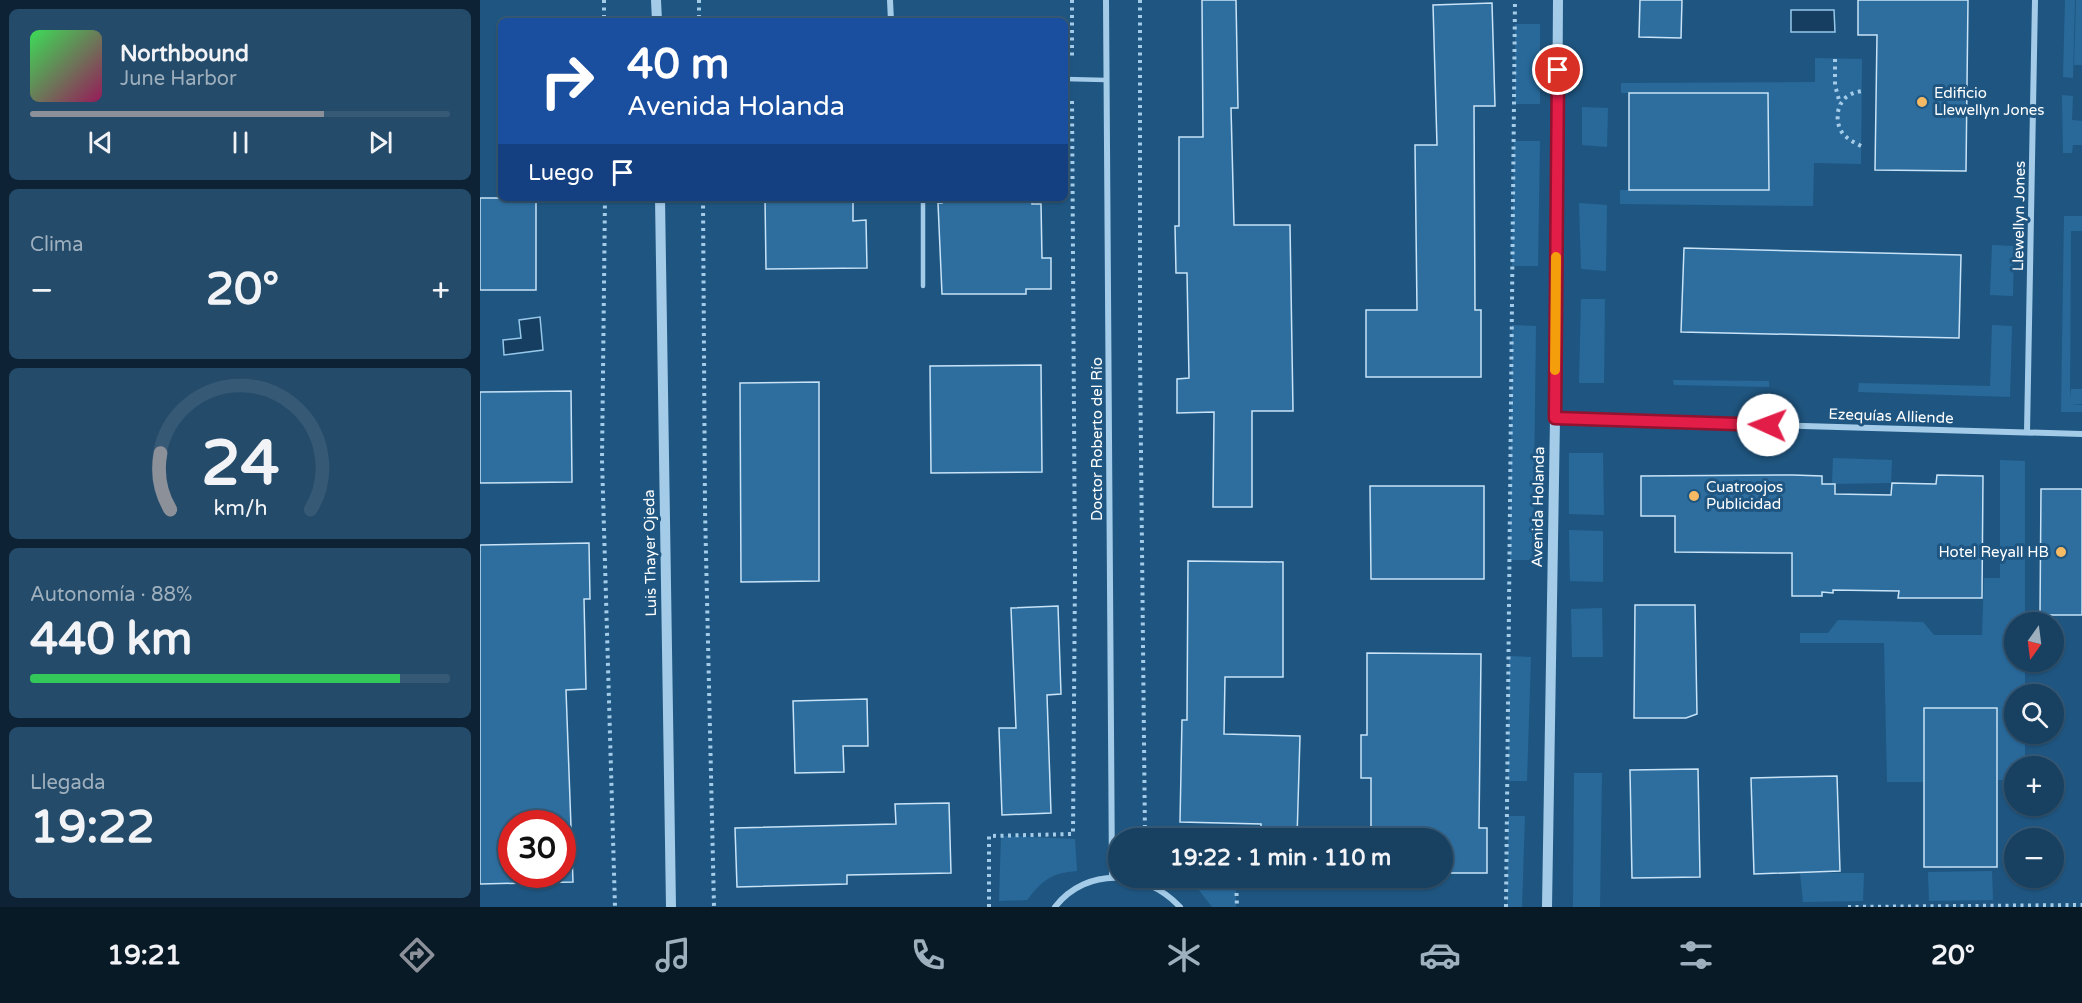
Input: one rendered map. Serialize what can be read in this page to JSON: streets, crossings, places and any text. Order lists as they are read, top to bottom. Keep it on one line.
{"streets":{"street":["Llewellyn Jones","Ezequías Alliende","Doctor Roberto del Río","Avenida Holanda","Luis Thayer Ojeda"]},"crossings":[["Llewellyn Jones","Ezequías Alliende"],["Ezequías Alliende","Avenida Holanda"]],"places":["Edificio Llewellyn Jones","Cuatroojos Publicidad","Hotel Reyall HB"],"north":"bottom","page":{"turn":["40 m","Avenida Holanda"],"song":["Northbound","June Harbor"],"then":"Luego","tile":["Clima",["Autonomía · 88%","440 km"],["Llegada","19:22"]],"heat":["−","20°","+"],"map_buttons":["+","−"],"limit":"30","trip":"19:22 · 1 min · 110 m","tabs":["19:21","20°"],"gauge":["24","km/h"]}}
